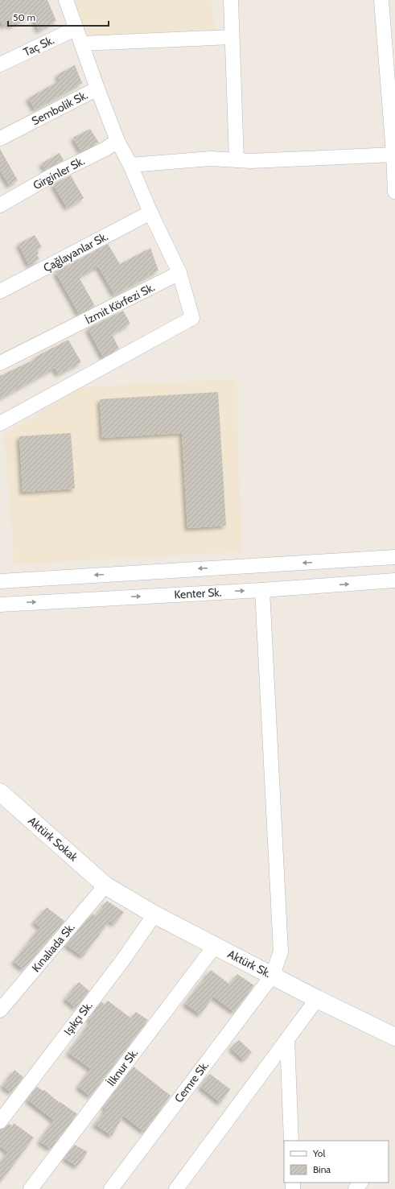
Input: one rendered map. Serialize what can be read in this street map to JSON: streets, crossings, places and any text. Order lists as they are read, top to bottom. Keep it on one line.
{"streets":{"street":["Taç Sk.","Sembolik Sk.","Girginler Sk.","Çağlayanlar Sk.","İzmit Körfezi Sk.","Kenter Sk.","Aktürk Sokak","Kınalıada Sk.","Aktürk Sk.","Işıkçı Sk.","İlknur Sk.","Cemre Sk."]},"crossings":[["Taç Sk.","Sembolik Sk."],["Kenter Sk.","Cemre Sk."],["Aktürk Sokak","Kınalıada Sk."],["Aktürk Sokak","Aktürk Sk."],["Kınalıada Sk.","Aktürk Sk."],["Aktürk Sk.","Işıkçı Sk."],["Aktürk Sk.","İlknur Sk."],["Aktürk Sk.","Cemre Sk."]],"legend":["Yol","Bina"],"scale_bar":"50 m"}
